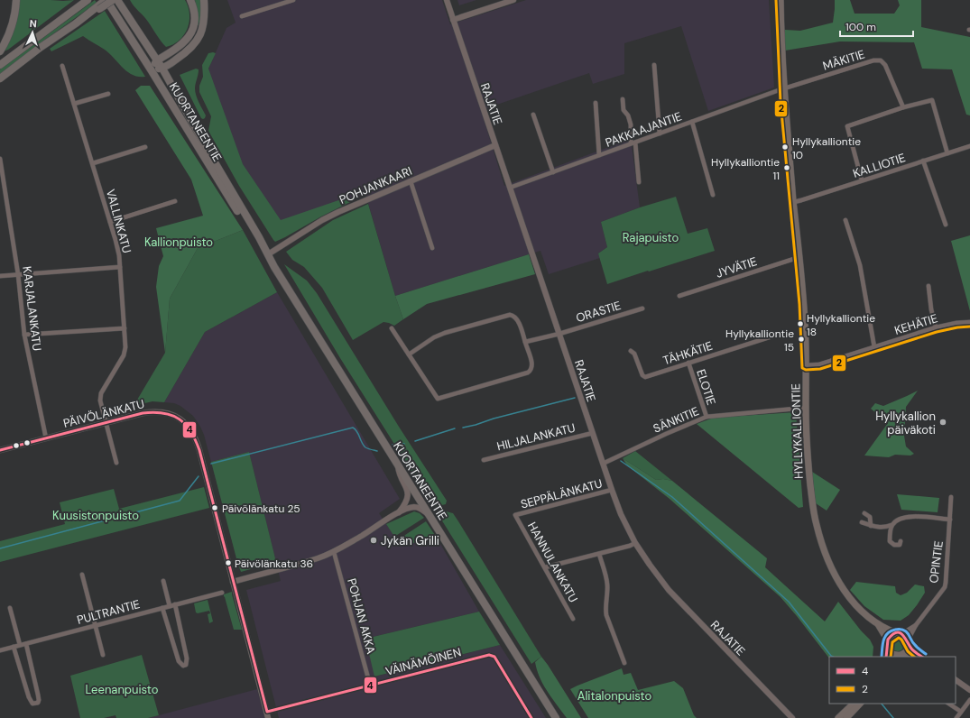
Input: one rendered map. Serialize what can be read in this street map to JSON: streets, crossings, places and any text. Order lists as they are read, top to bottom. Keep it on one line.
{"streets":{"highway":["KUORTANEENTIE"],"main road":["HYLLYKALLIONTIE"],"street":["MÄKITIE","RAJATIE","PAKKAAJANTIE","KALLIOTIE","POHJANKAARI","VALLINKATU","JYVÄTIE","KARJALANKATU","ORASTIE","KEHÄTIE","TÄHKÄTIE","ELOTIE","PÄIVÖLÄNKATU","SÄNKITIE","HILJALANKATU","SEPPÄLÄNKATU","HANNULANKATU","OPINTIE","PULTRANTIE","POHJAN AKKA","VÄINÄMÖINEN"]},"crossings":[["MÄKITIE","PAKKAAJANTIE"],["MÄKITIE","HYLLYKALLIONTIE"],["RAJATIE","PAKKAAJANTIE"],["RAJATIE","POHJANKAARI"],["RAJATIE","ORASTIE"],["RAJATIE","SÄNKITIE"],["RAJATIE","HILJALANKATU"],["RAJATIE","SEPPÄLÄNKATU"],["KUORTANEENTIE","POHJANKAARI"],["PAKKAAJANTIE","HYLLYKALLIONTIE"],["KALLIOTIE","HYLLYKALLIONTIE"],["VALLINKATU","PÄIVÖLÄNKATU"],["JYVÄTIE","HYLLYKALLIONTIE"],["KARJALANKATU","PÄIVÖLÄNKATU"],["KEHÄTIE","HYLLYKALLIONTIE"],["TÄHKÄTIE","ELOTIE"],["ELOTIE","SÄNKITIE"],["PÄIVÖLÄNKATU","VÄINÄMÖINEN"],["SÄNKITIE","HYLLYKALLIONTIE"],["HYLLYKALLIONTIE","OPINTIE"],["SEPPÄLÄNKATU","HANNULANKATU"],["POHJAN AKKA","VÄINÄMÖINEN"]],"parks":["Rajapuisto","Kallionpuisto","Kuusistonpuisto","Leenanpuisto","Alitalonpuisto"],"places":["Hyllykalliontie 10","Hyllykalliontie 11","Hyllykalliontie 18","Hyllykalliontie 15","Hyllykallion päiväkoti","Päivölänkatu 25","Jykän Grilli","Päivölänkatu 36"],"lines":["transit line 2","transit line 4"],"legend":["4","2"],"scale_bar":"100 m","north":"top"}
